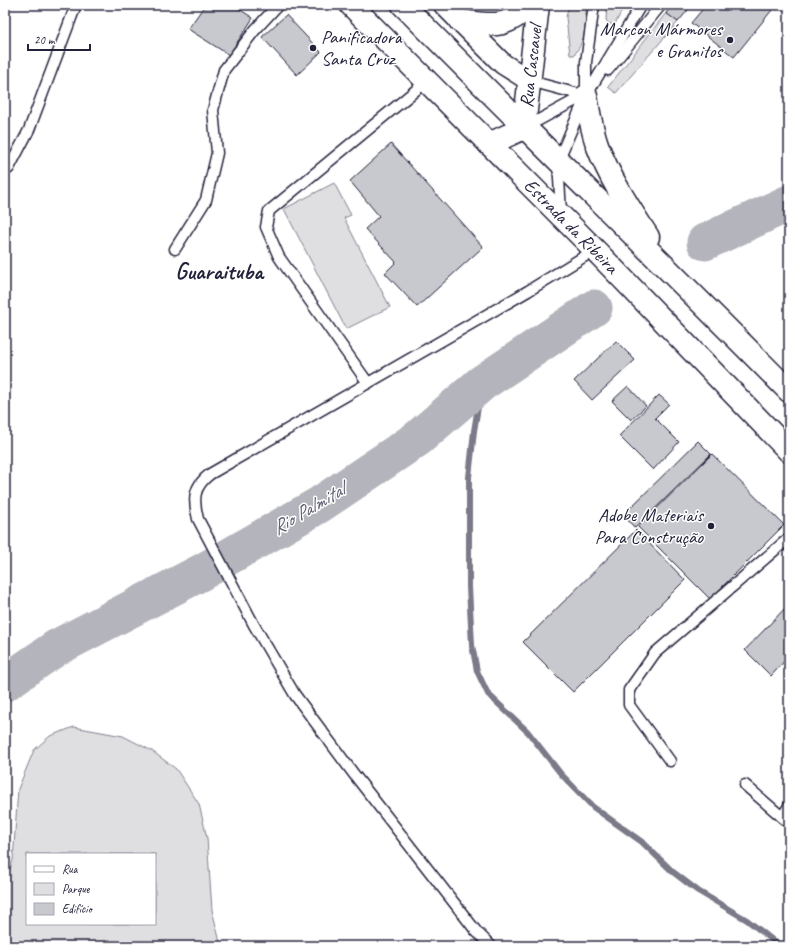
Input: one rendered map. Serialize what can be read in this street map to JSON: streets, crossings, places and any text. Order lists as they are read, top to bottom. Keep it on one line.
{"streets":{"main road":["Rua Cascavel","Estrada da Ribeira"]},"crossings":[["Rua Cascavel","Estrada da Ribeira"]],"districts":["Guaraituba"],"water":["Rio Palmital"],"places":["Marcon Mármores e Granitos","Panificadora Santa Cruz","Adobe Materiais Para Construção"],"legend":["Rua","Parque","Edifício"],"scale_bar":"20 m"}
